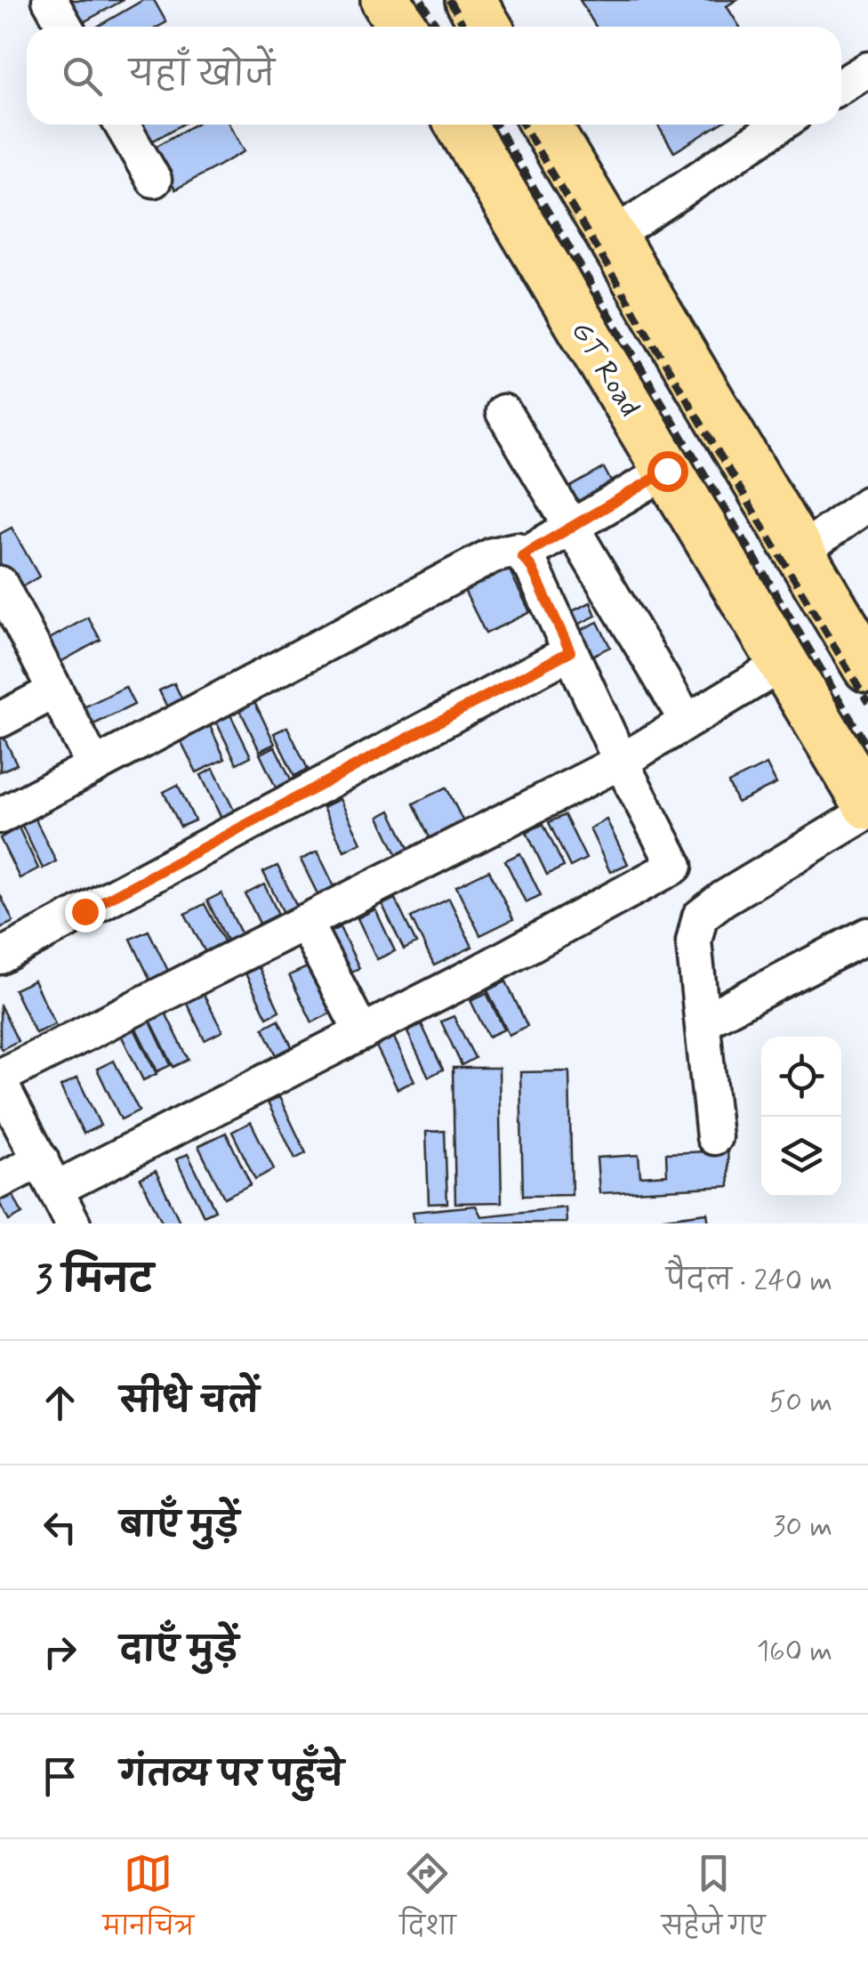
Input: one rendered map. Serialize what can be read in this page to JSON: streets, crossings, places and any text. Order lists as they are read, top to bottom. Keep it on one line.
{"streets":{"highway":["GT Road"]},"page":{"search":"यहाँ खोजें","heading":["3 मिनट","पैदल · 240 m"],"list":[["सीधे चलें","50 m"],["बाएँ मुड़ें","30 m"],["दाएँ मुड़ें","160 m"],"गंतव्य पर पहुँचे"],"nav":["मानचित्र","दिशा","सहेजे गए"]}}
